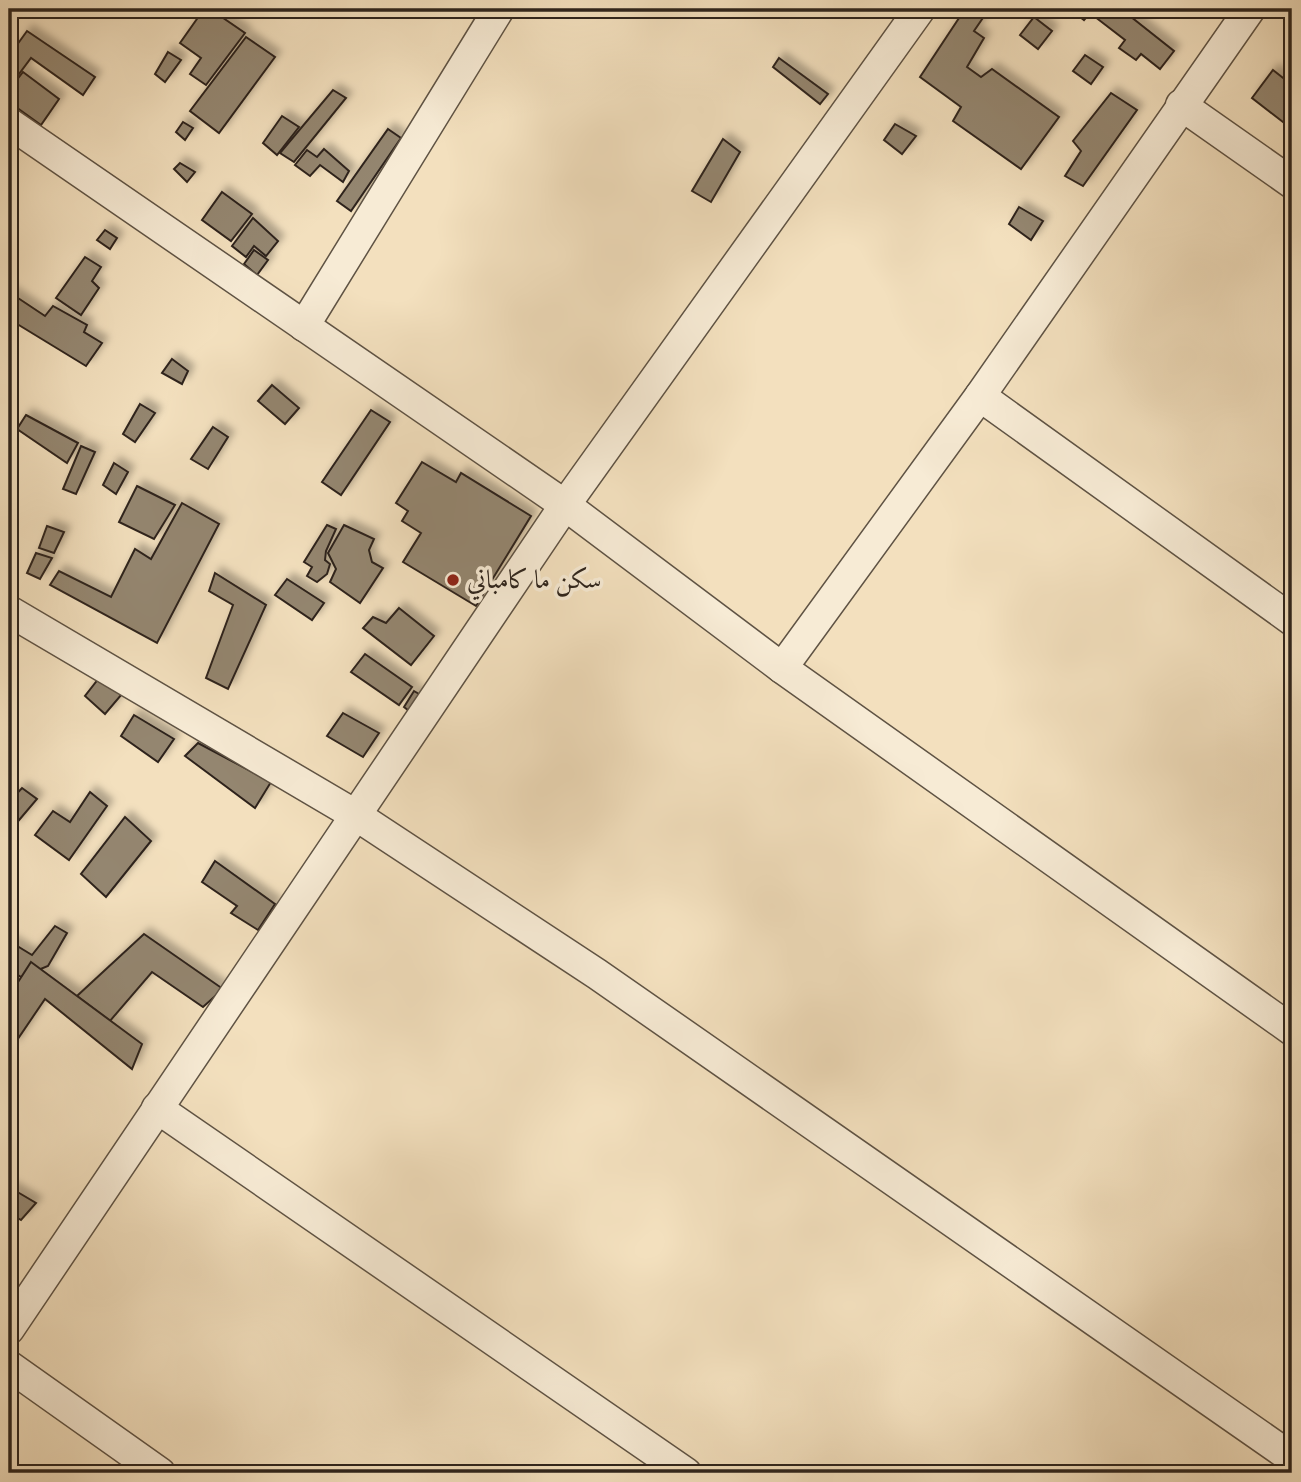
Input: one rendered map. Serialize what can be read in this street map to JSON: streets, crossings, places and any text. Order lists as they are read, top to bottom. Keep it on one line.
{"places":["سكن ما كامباني"]}
